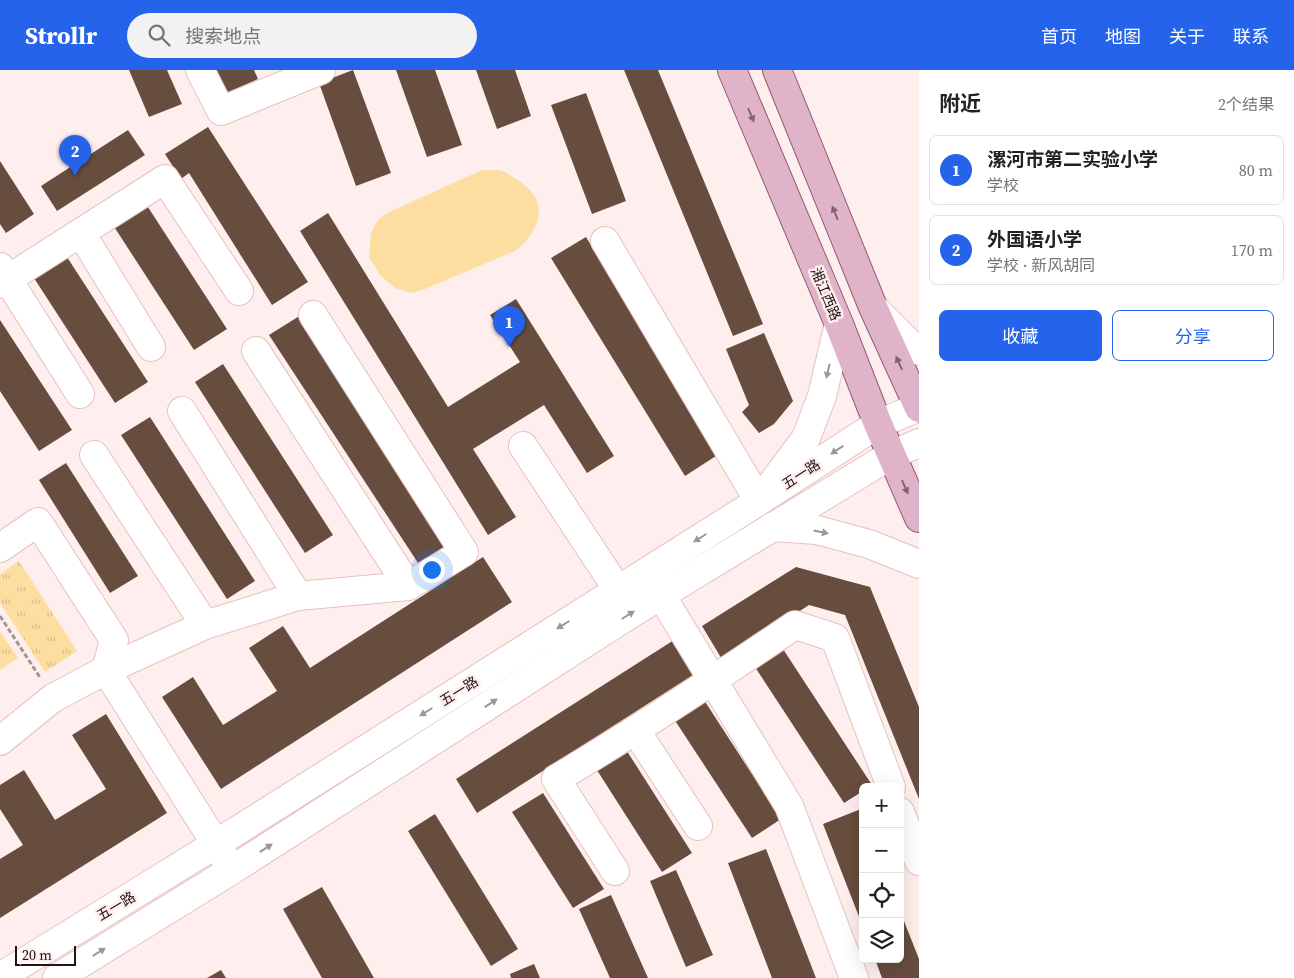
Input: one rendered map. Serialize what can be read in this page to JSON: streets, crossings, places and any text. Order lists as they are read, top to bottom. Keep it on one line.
{"streets":{"main road":["湘江西路"],"street":["五一路"]},"crossings":[["湘江西路","五一路"]],"scale_bar":"20 m","page":{"header":"Strollr","search":"搜索地点","nav":["首页","地图","关于","联系"],"heading":["附近","2个结果"],"pins":["2","1"],"list":[{"mark":"1","name":"漯河市第二实验小学","note":"学校","value":"80 m"},{"mark":"2","name":"外国语小学","note":"学校 · 新风胡同","value":"170 m"}],"buttons":["收藏","分享"],"map_buttons":["+","−"],"scale":"20 m"}}
